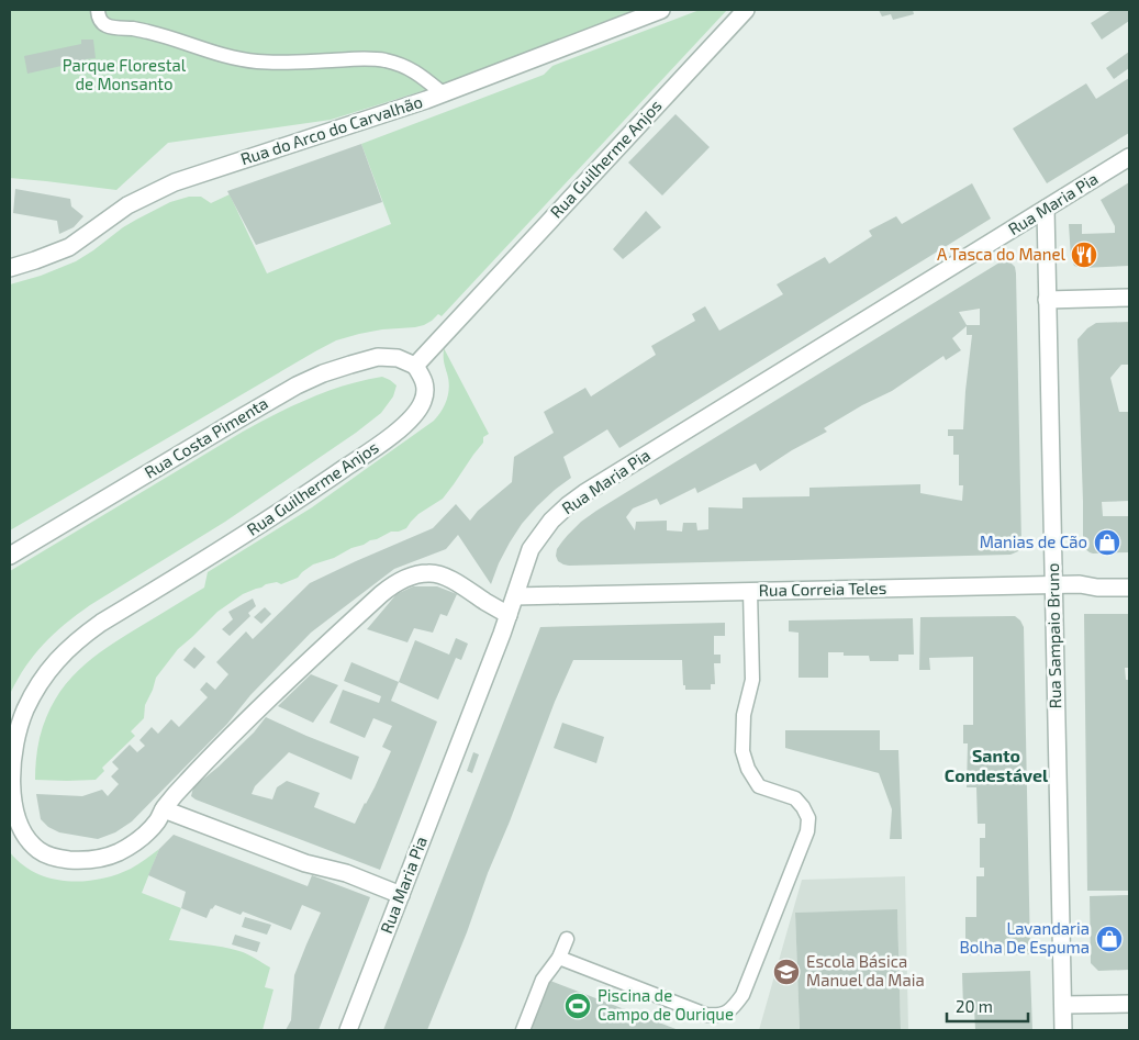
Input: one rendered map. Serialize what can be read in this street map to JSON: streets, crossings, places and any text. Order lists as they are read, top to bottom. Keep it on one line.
{"streets":{"street":["Rua do Arco do Carvalhão","Rua Guilherme Anjos","Rua Maria Pia","Rua Costa Pimenta","Rua Correia Teles","Rua Sampaio Bruno"]},"crossings":[["Rua Guilherme Anjos","Rua Maria Pia"],["Rua Guilherme Anjos","Rua Costa Pimenta"],["Rua Maria Pia","Rua Correia Teles"],["Rua Maria Pia","Rua Sampaio Bruno"],["Rua Correia Teles","Rua Sampaio Bruno"]],"districts":["Santo Condestável"],"parks":["Parque Florestal de Monsanto"],"places":{"restaurant":["A Tasca do Manel"],"shop":["Manias de Cão","Lavandaria Bolha De Espuma"],"school or university":["Escola Básica Manuel da Maia"],"sports":["Piscina de Campo de Ourique"]},"scale_bar":"20 m"}
